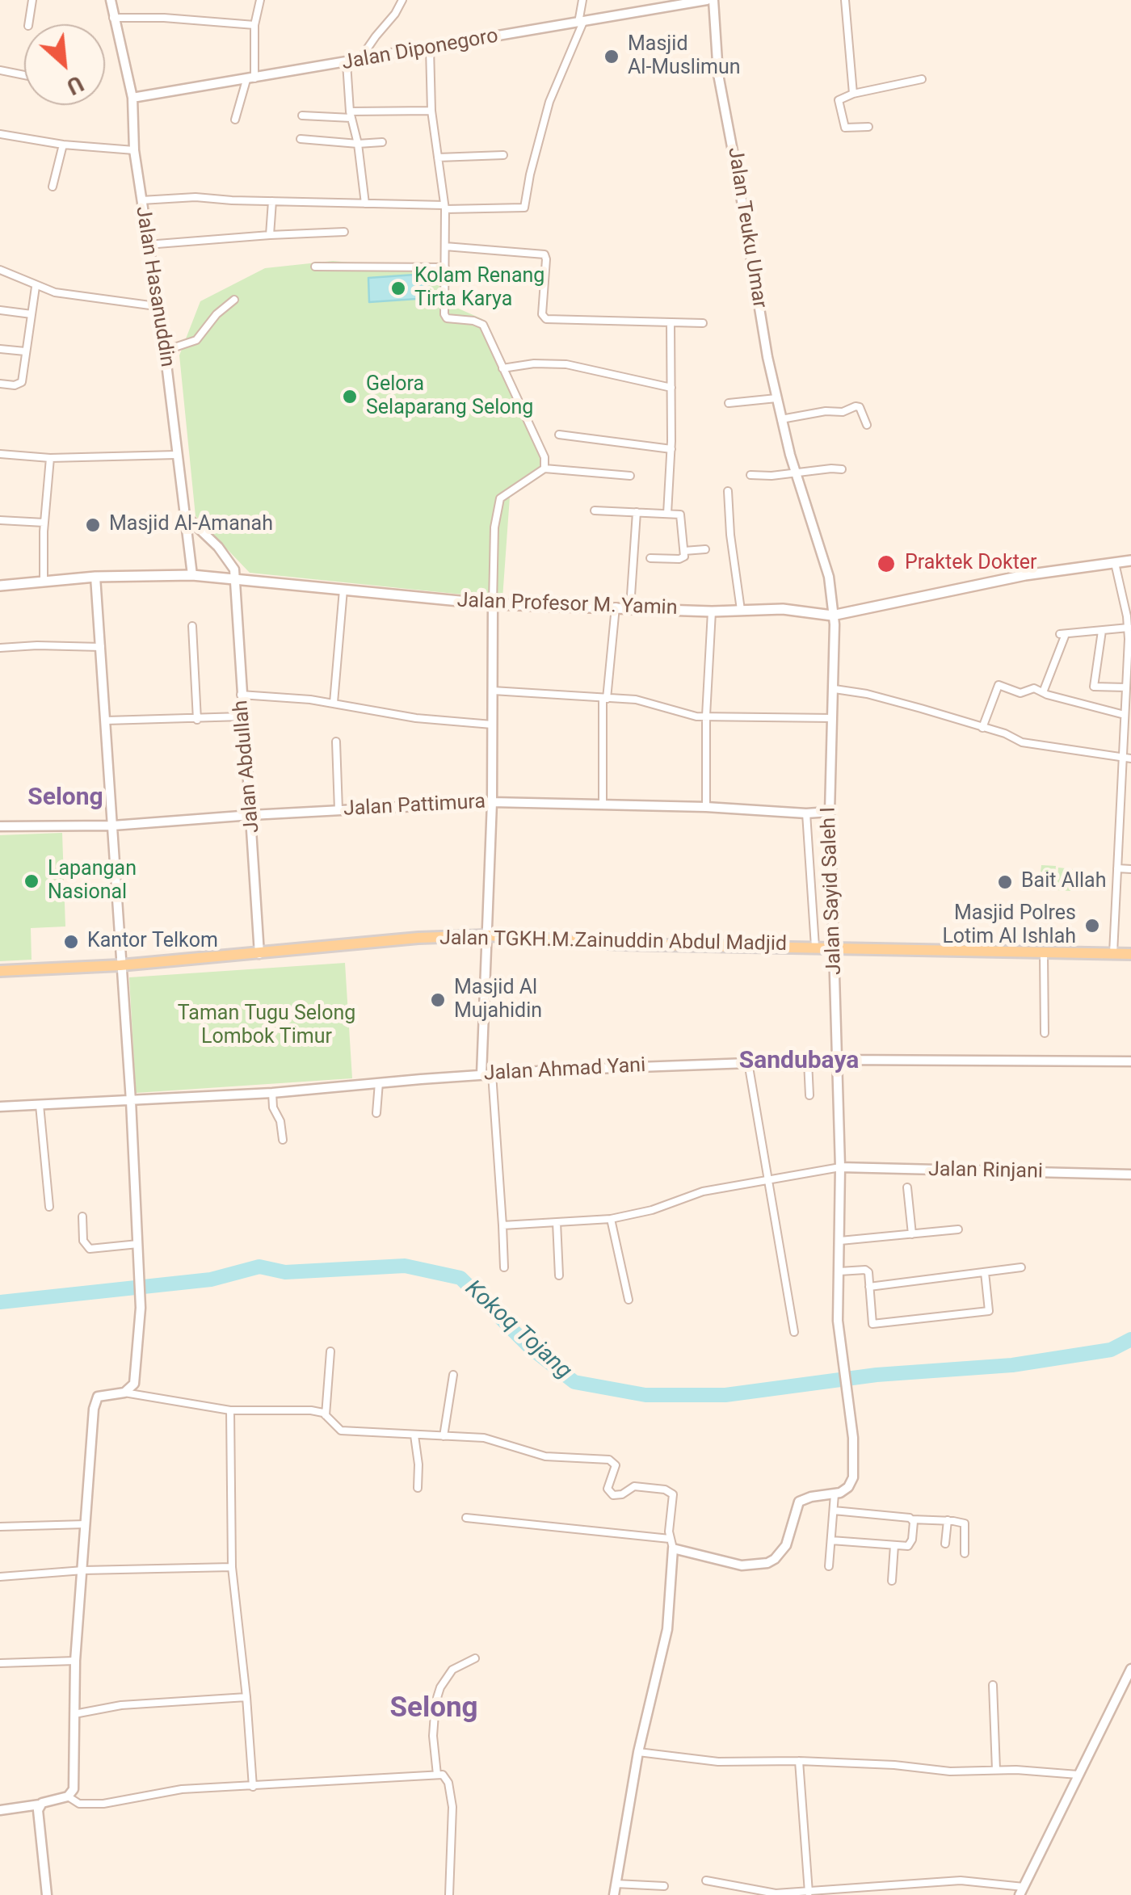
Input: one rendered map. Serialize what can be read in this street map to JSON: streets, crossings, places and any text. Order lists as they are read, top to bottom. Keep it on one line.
{"streets":{"main road":["Jalan Profesor M. Yamin","Jalan TGKH.M.Zainuddin Abdul Madjid"],"street":["Jalan Diponegoro","Jalan Teuku Umar","Jalan Hasanuddin","Jalan Abdullah","Jalan Pattimura","Jalan Sayid Saleh I","Jalan Ahmad Yani","Jalan Rinjani"]},"crossings":[["Jalan Diponegoro","Jalan Hasanuddin"],["Jalan Teuku Umar","Jalan Sayid Saleh I"],["Jalan Hasanuddin","Jalan Profesor M. Yamin"],["Jalan Profesor M. Yamin","Jalan Abdullah"],["Jalan Profesor M. Yamin","Jalan Sayid Saleh I"],["Jalan Abdullah","Jalan Pattimura"],["Jalan Abdullah","Jalan TGKH.M.Zainuddin Abdul Madjid"],["Jalan Pattimura","Jalan Sayid Saleh I"],["Jalan Sayid Saleh I","Jalan TGKH.M.Zainuddin Abdul Madjid"],["Jalan Sayid Saleh I","Jalan Ahmad Yani"],["Jalan Sayid Saleh I","Jalan Rinjani"]],"districts":["Selong","Sandubaya","Selong"],"water":["Kokoq Tojang"],"parks":["Taman Tugu Selong Lombok Timur"],"places":["Masjid Al-Muslimun","Kolam Renang Tirta Karya","Gelora Selaparang Selong","Masjid Al-Amanah","Praktek Dokter","Lapangan Nasional","Bait Allah","Masjid Polres Lotim Al Ishlah","Kantor Telkom","Masjid Al Mujahidin"],"north":"bottom right"}
